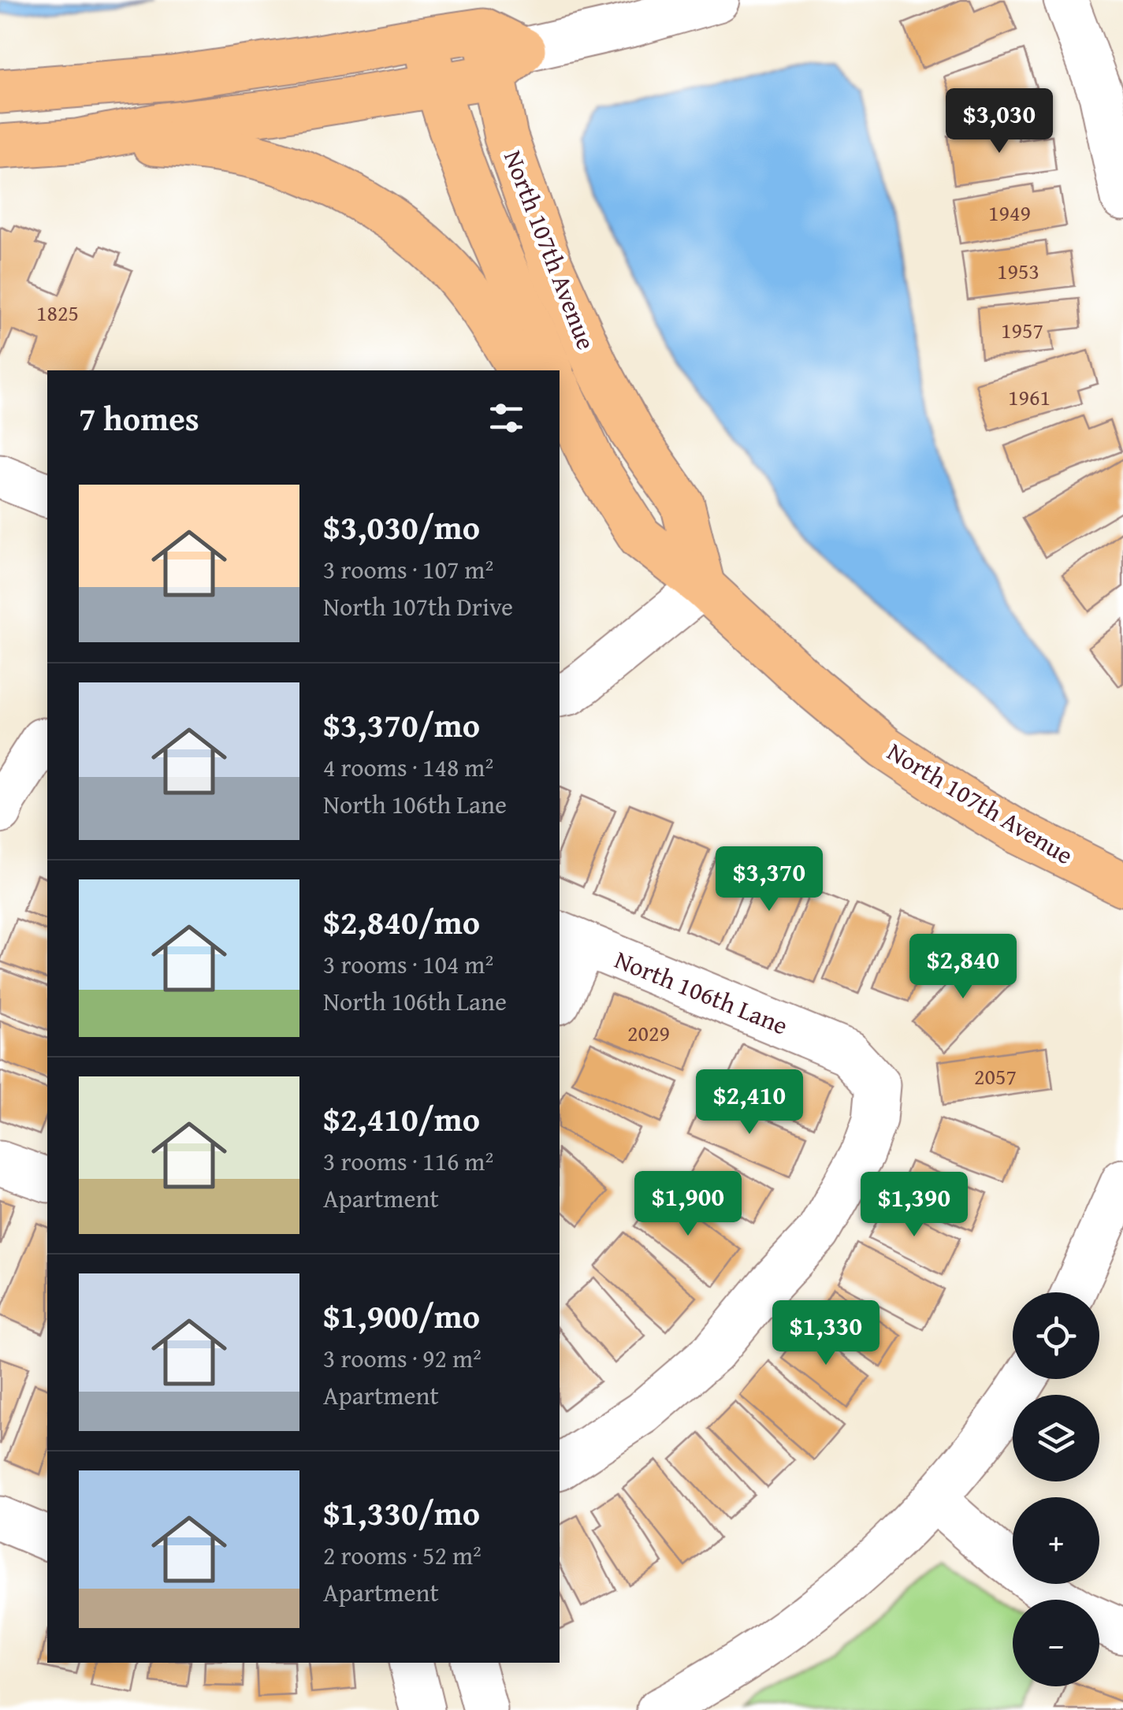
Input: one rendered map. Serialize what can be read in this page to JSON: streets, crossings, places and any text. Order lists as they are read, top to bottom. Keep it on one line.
{"streets":{"main road":["North 107th Avenue"],"street":["North 106th Lane"]},"house_numbers":["1949","1953","1825","1957","1961","2029","2057"],"page":{"price":["$3,030","$3,370","$2,840","$2,410","$1,900","$1,390","$1,330"],"heading":"7 homes","list":[{"name":"$3,030/mo","note":"3 rooms · 107 m² · North 107th Drive"},{"name":"$3,370/mo","note":"4 rooms · 148 m² · North 106th Lane"},{"name":"$2,840/mo","note":"3 rooms · 104 m² · North 106th Lane"},{"name":"$2,410/mo","note":"3 rooms · 116 m² · Apartment"},{"name":"$1,900/mo","note":"3 rooms · 92 m² · Apartment"},{"name":"$1,330/mo","note":"2 rooms · 52 m² · Apartment"}],"map_buttons":["+","−"]}}
